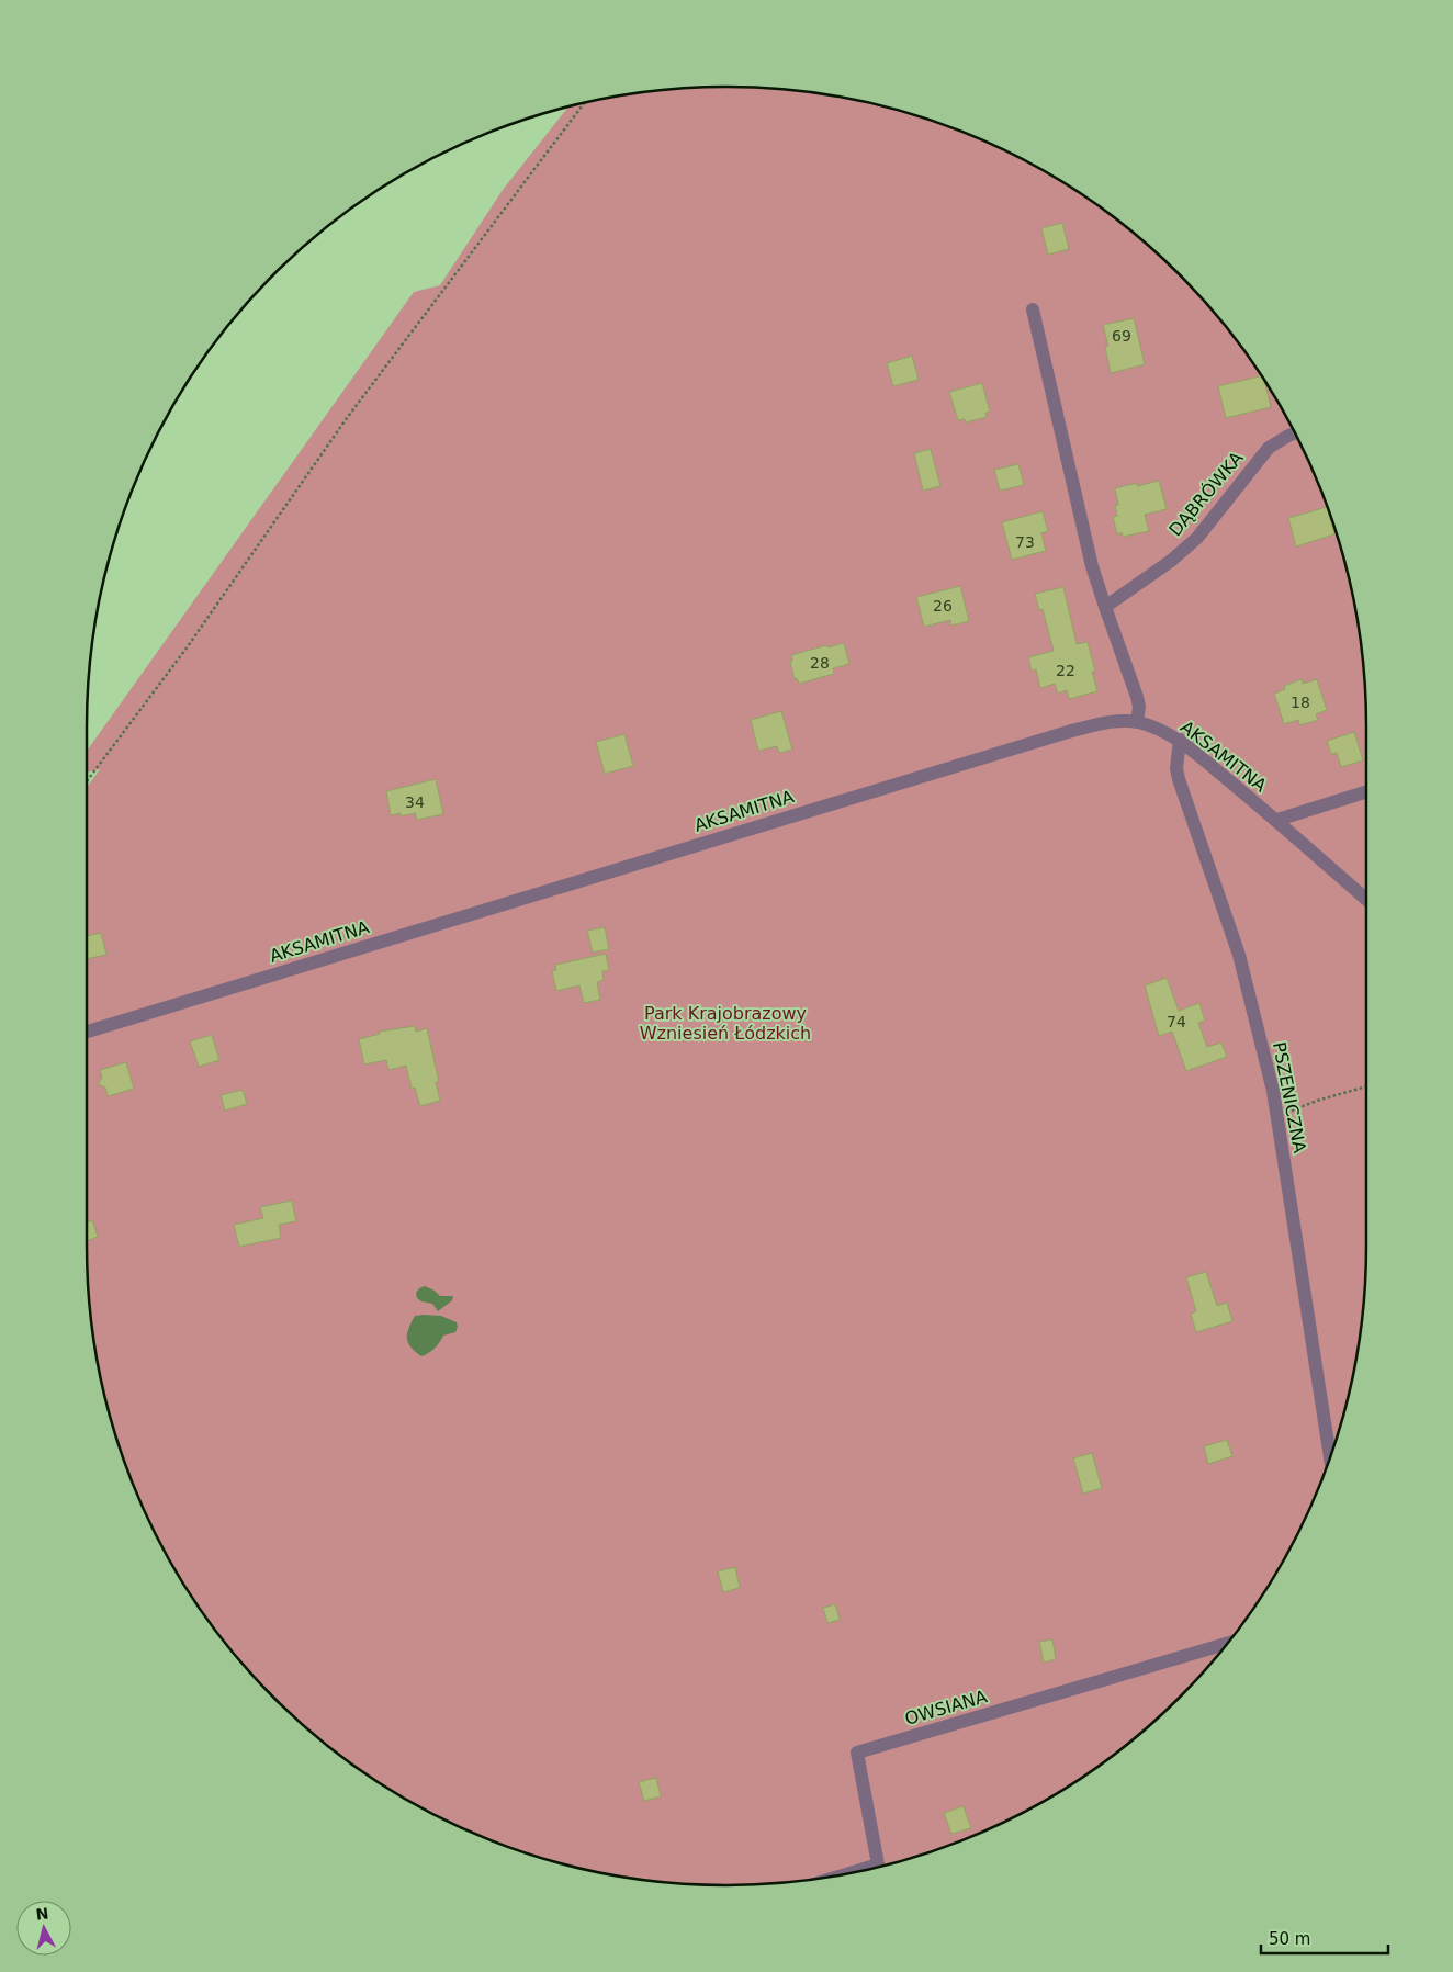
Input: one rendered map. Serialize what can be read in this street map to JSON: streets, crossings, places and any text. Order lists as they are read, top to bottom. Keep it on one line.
{"streets":{"street":["DĄBRÓWKA","AKSAMITNA","PSZENICZNA","OWSIANA"]},"crossings":[["AKSAMITNA","PSZENICZNA"]],"parks":["Park Krajobrazowy Wzniesień Łódzkich"],"house_numbers":["69","73","26","28","22","18","34","74"],"scale_bar":"50 m","north":"top"}
